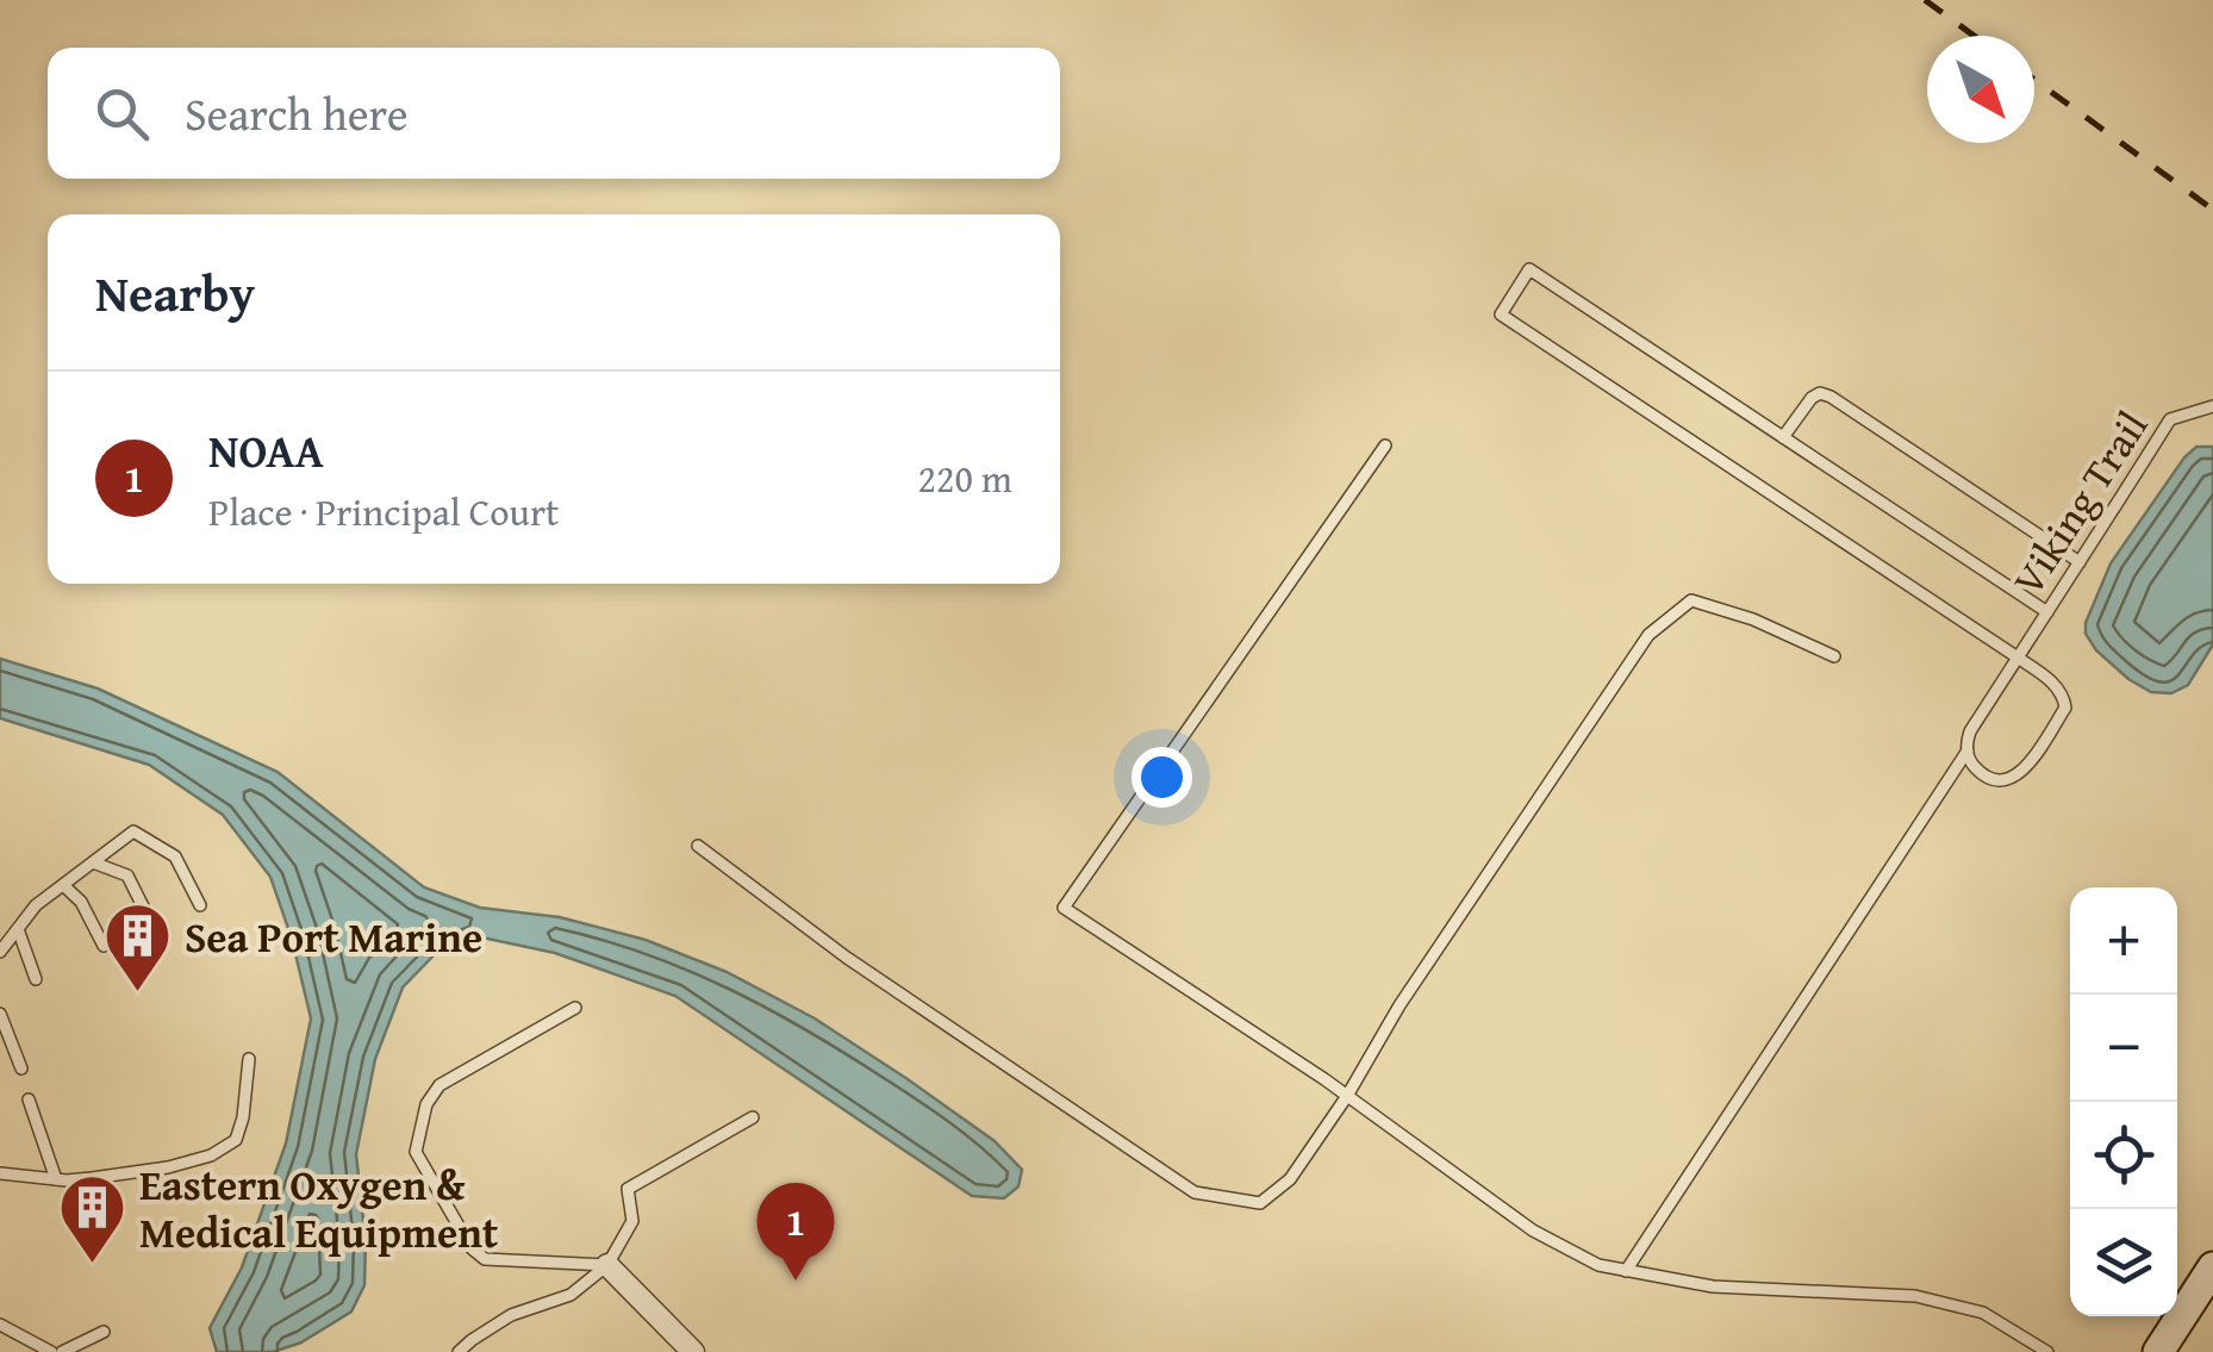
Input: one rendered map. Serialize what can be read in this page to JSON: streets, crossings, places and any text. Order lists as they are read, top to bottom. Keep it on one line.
{"streets":{"lane":["Viking Trail"]},"places":{"building":["Sea Port Marine","Eastern Oxygen & Medical Equipment"]},"north":"bottom right","page":{"search":"Search here","heading":"Nearby","list":[{"mark":"1","name":"NOAA","note":"Place · Principal Court","value":"220 m"}],"map_buttons":["+","−"],"pins":"1"}}
